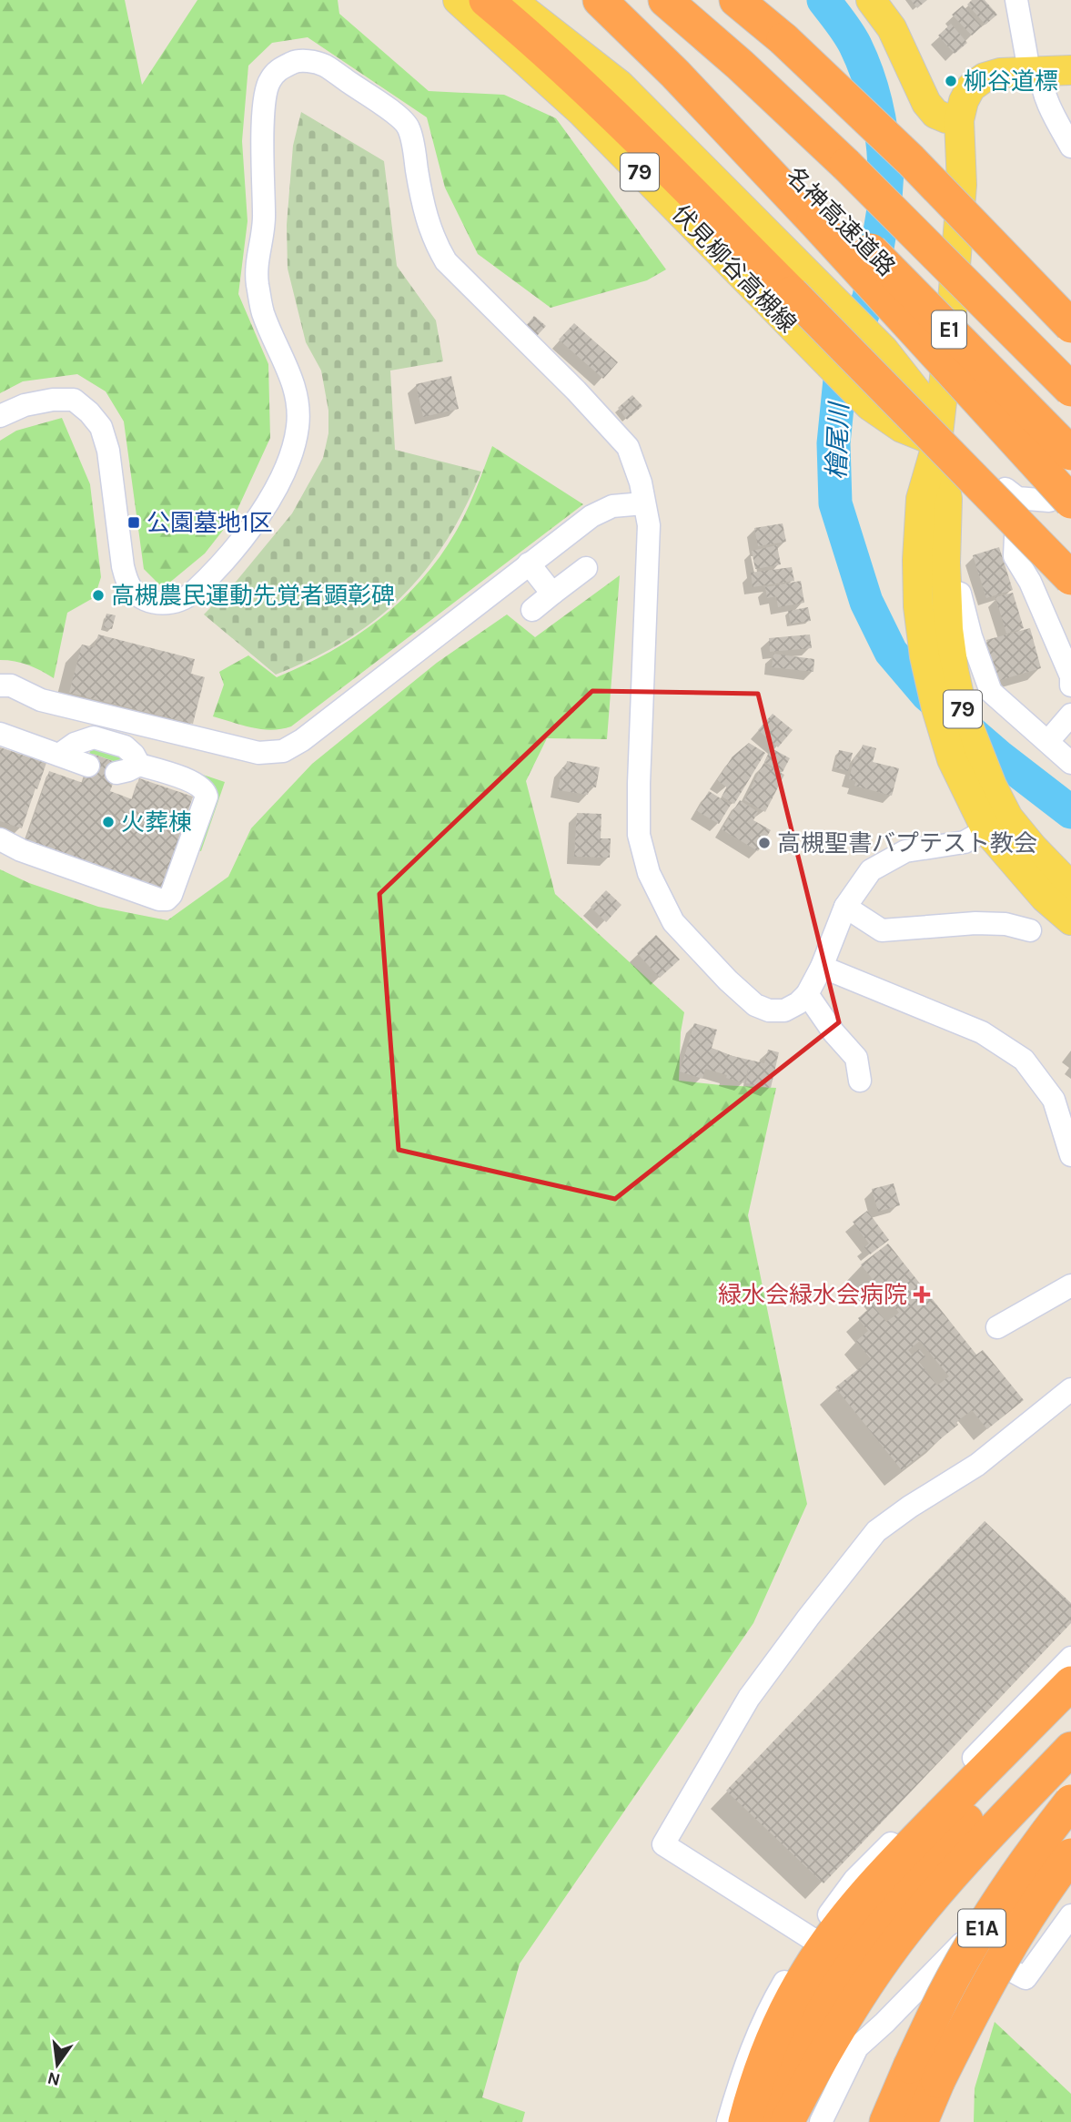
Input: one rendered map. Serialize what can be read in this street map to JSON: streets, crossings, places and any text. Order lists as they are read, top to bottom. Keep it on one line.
{"streets":{"highway":["名神高速道路","E1","E1A"],"main road":["79","伏見柳谷高槻線"]},"water":["檜尾川"],"places":{"other":["柳谷道標","高槻農民運動先覚者顕彰碑","火葬棟","高槻聖書バプテスト教会"],"transit":["公園墓地1区"],"health":["緑水会緑水会病院"]},"north":"bottom"}
